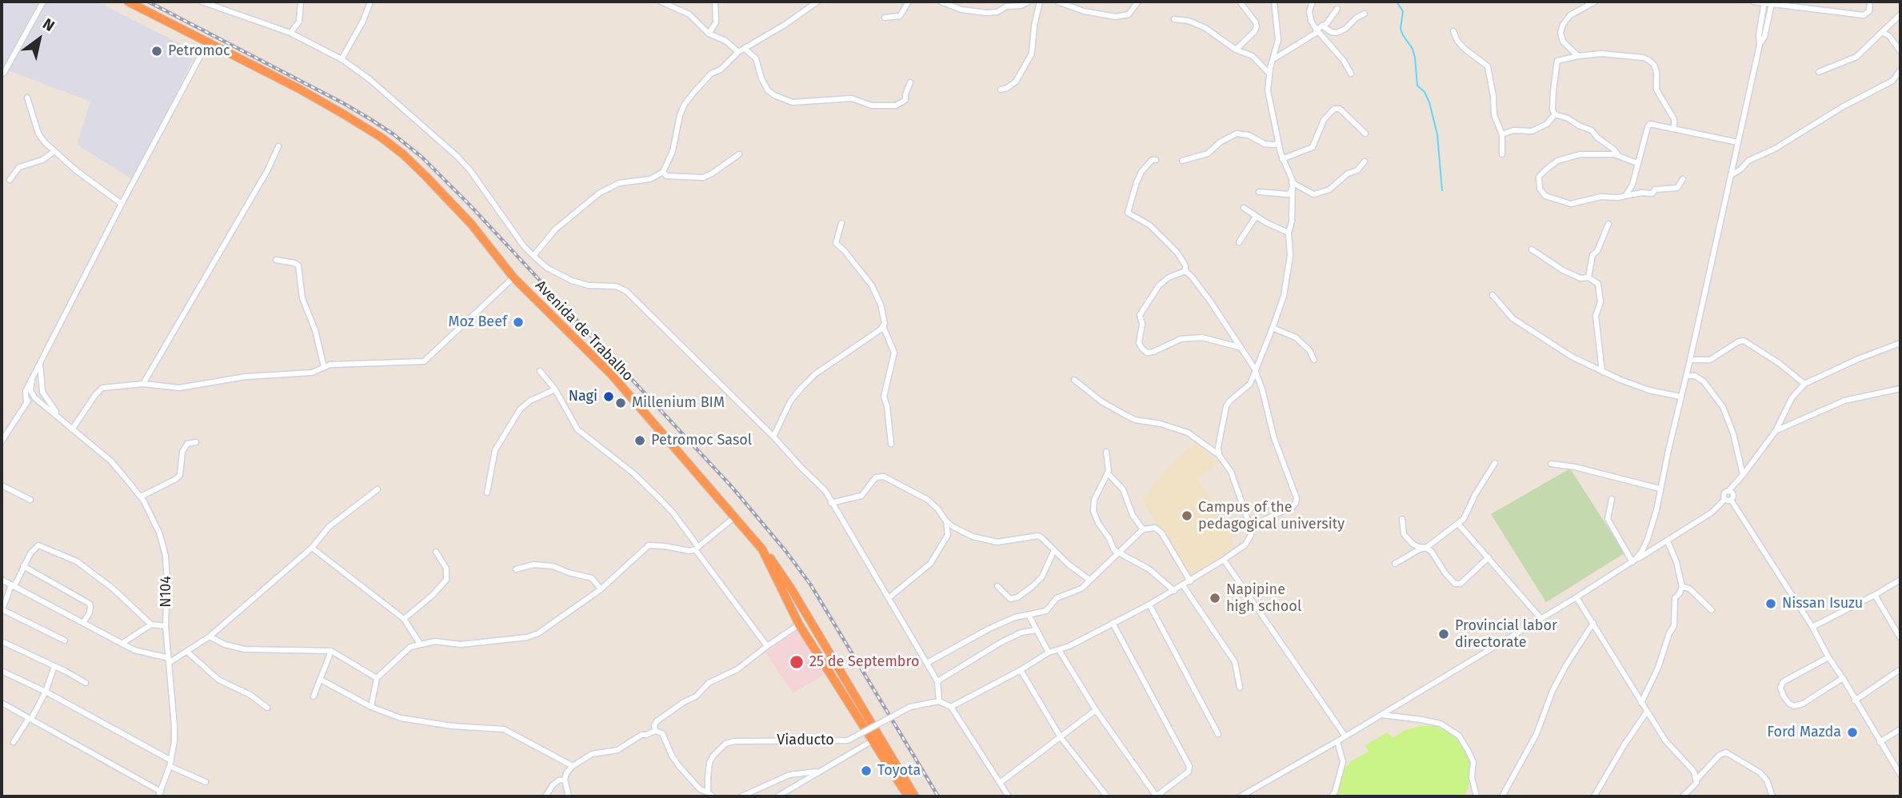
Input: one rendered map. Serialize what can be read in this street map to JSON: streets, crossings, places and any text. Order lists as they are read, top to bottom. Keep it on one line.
{"streets":{"highway":["Avenida de Trabalho"],"street":["N104","Viaducto"]},"crossings":[["Avenida de Trabalho","Viaducto"]],"places":["Petromoc","Moz Beef","Nagi","Millenium BIM","Petromoc Sasol","Campus of the pedagogical university","Napipine high school","Nissan Isuzu","Provincial labor directorate","25 de Septembro","Ford Mazda","Toyota"],"north":"top right"}
